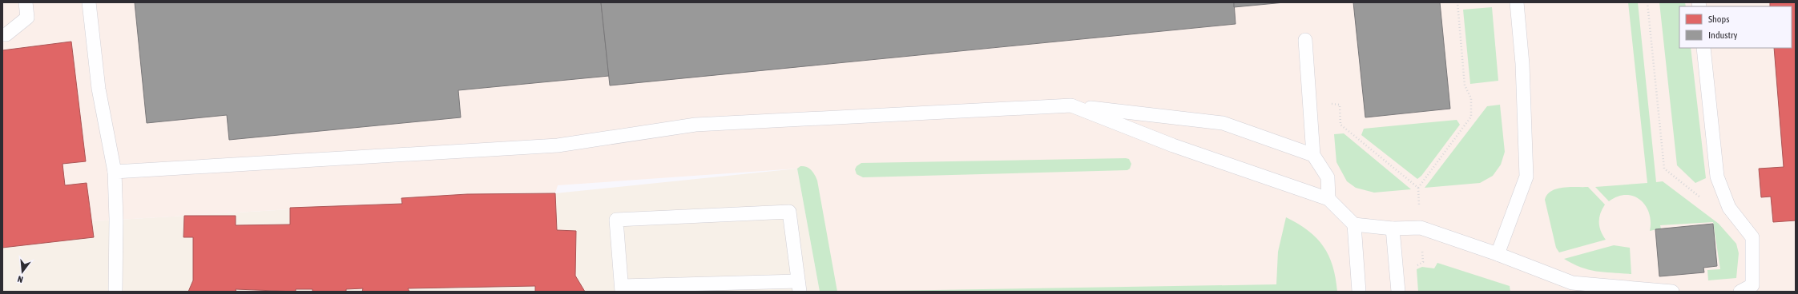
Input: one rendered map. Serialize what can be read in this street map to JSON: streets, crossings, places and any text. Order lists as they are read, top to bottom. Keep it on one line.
{"legend":["Shops","Industry"],"north":"bottom"}
